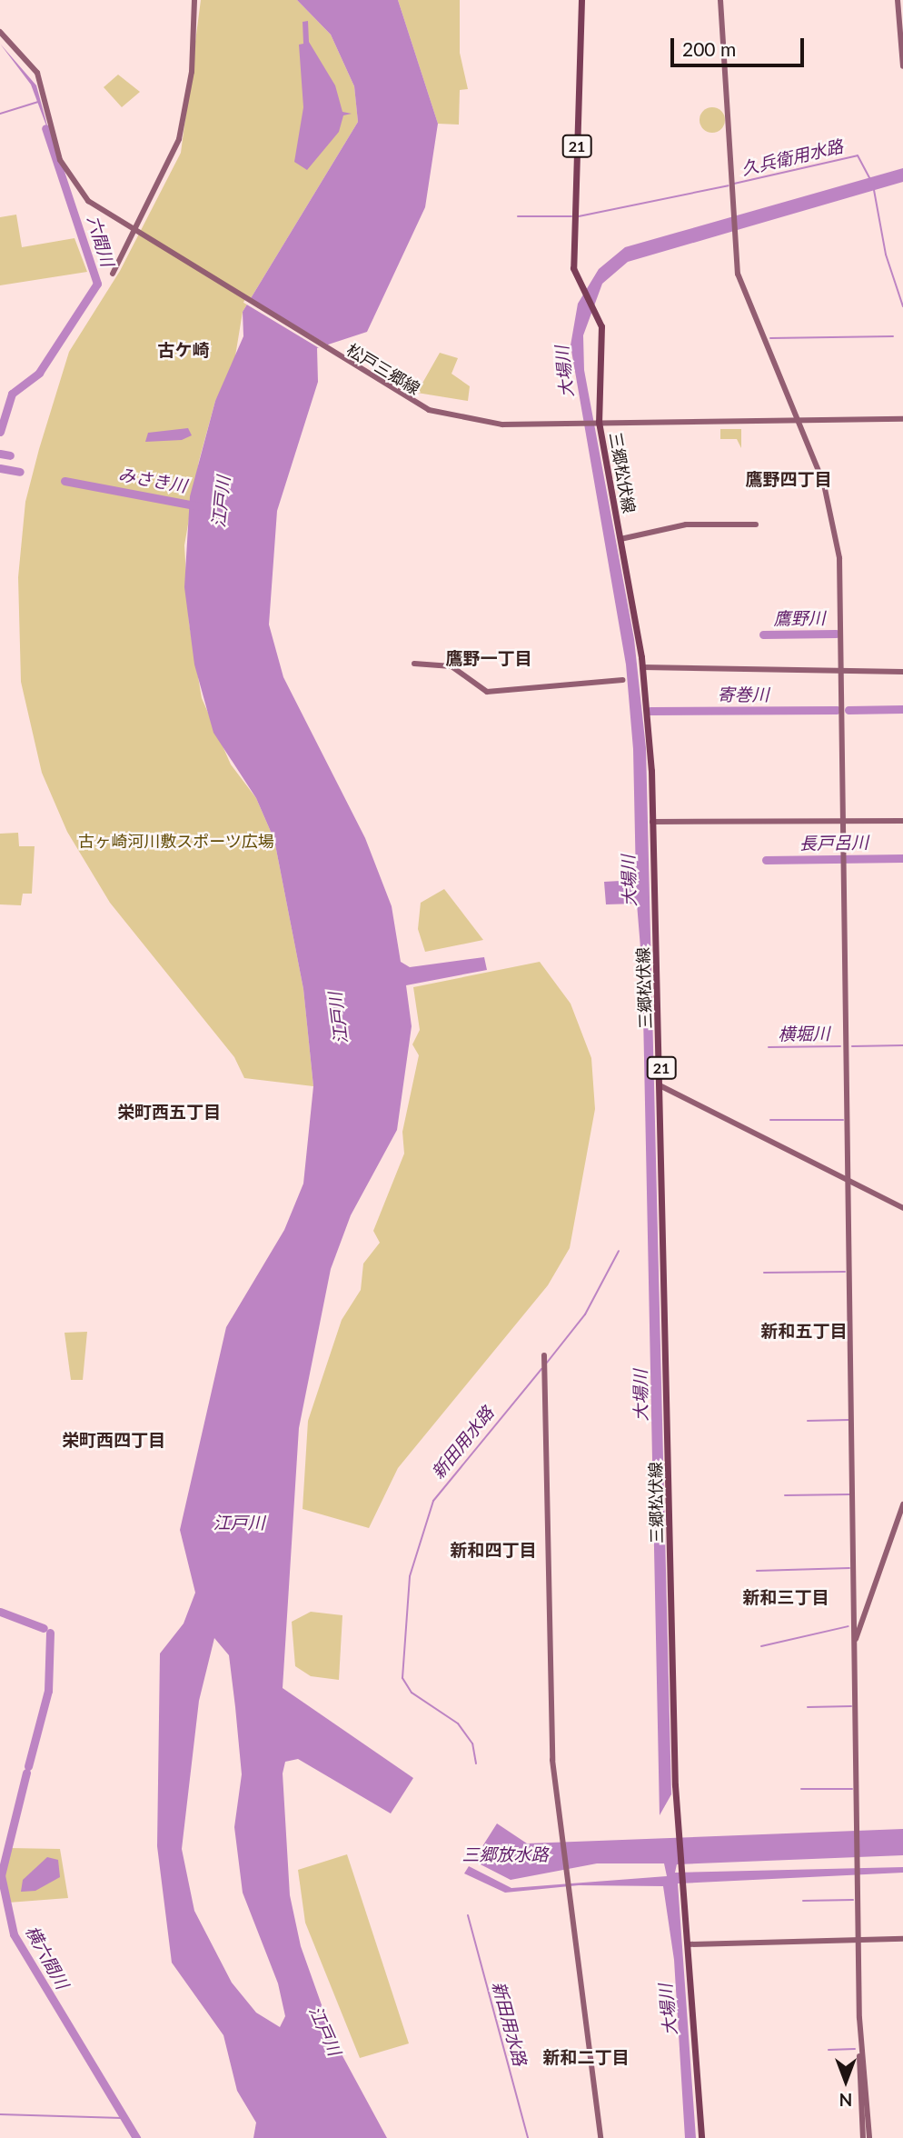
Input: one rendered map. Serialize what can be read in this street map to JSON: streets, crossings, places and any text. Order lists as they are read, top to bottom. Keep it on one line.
{"streets":{"main road":["21","三郷松伏線"],"street":["松戸三郷線"]},"districts":["古ケ崎","鷹野四丁目","鷹野一丁目","栄町西五丁目","新和五丁目","栄町西四丁目","新和四丁目","新和三丁目","新和二丁目"],"water":["久兵衛用水路","六間川","大場川","みさき川","江戸川","鷹野川","寄巻川","長戸呂川","横堀川","新田用水路","三郷放水路","横六間川"],"parks":["古ヶ崎河川敷スポーツ広場"],"scale_bar":"200 m","north":"bottom"}
